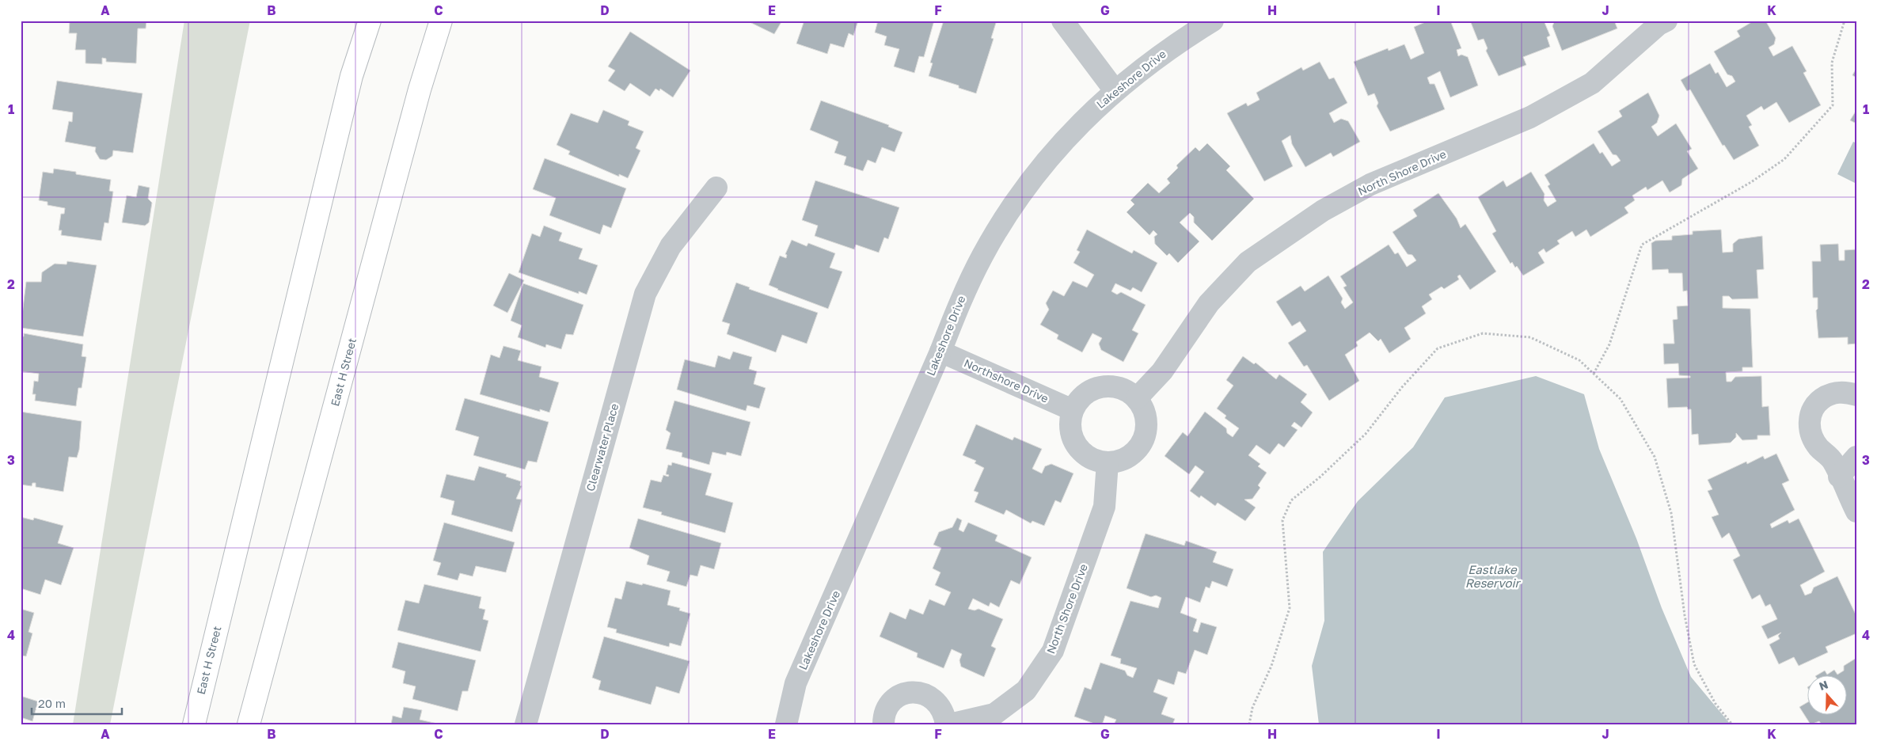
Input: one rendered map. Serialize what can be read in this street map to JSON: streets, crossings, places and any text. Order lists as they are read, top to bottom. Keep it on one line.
{"streets":{"main road":["East H Street"],"street":["Lakeshore Drive","North Shore Drive","Northshore Drive","Clearwater Place"]},"crossings":[["Lakeshore Drive","Northshore Drive"],["North Shore Drive","Northshore Drive"]],"water":["Eastlake Reservoir"],"scale_bar":"20 m","north":"top","grid":{"columns":["A","B","C","D","E","F","G","H","I","J","K"],"rows":["1","2","3","4"]}}
